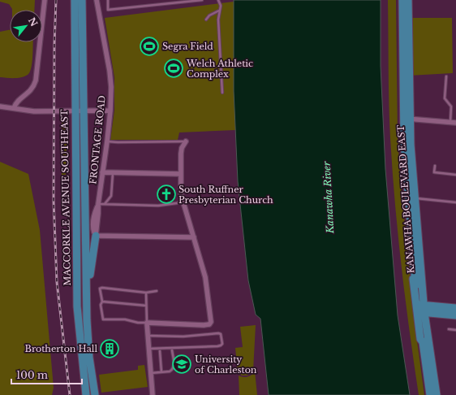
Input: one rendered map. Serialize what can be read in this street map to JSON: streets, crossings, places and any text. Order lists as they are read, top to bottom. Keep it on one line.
{"streets":{"main road":["MACCORKLE AVENUE SOUTHEAST","KANAWHA BOULEVARD EAST"],"street":["FRONTAGE ROAD"]},"water":["Kanawha River"],"places":{"sports":["Segra Field","Welch Athletic Complex"],"church":["South Ruffner Presbyterian Church"],"building":["Brotherton Hall"],"school or university":["University of Charleston"]},"scale_bar":"100 m","north":"top right"}
